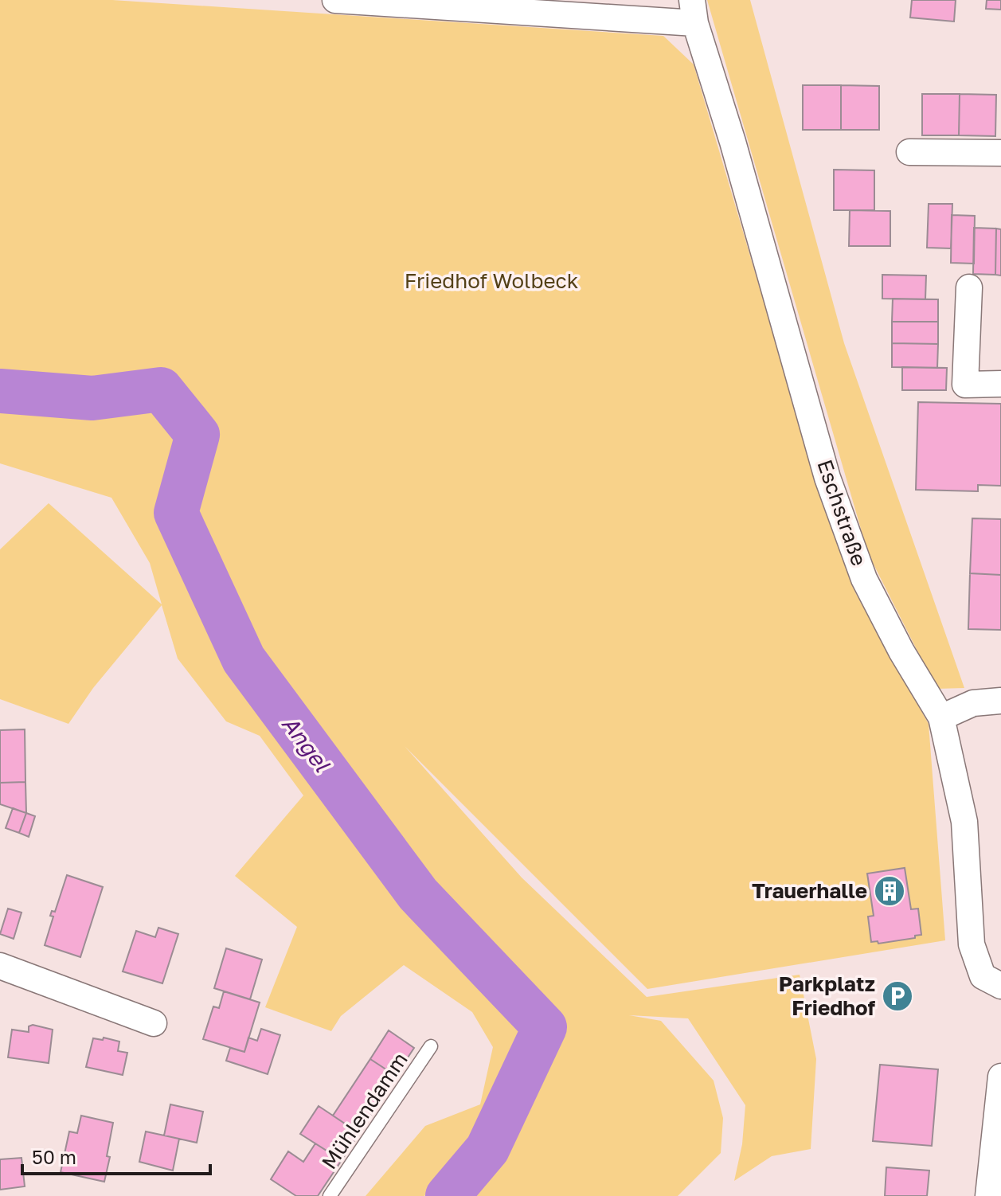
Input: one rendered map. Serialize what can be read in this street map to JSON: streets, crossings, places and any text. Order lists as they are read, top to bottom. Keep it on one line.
{"streets":{"street":["Eschstraße"],"lane":["Mühlendamm"]},"water":["Angel"],"parks":["Friedhof Wolbeck"],"places":{"building":["Trauerhalle"],"parking":["Parkplatz Friedhof"]},"scale_bar":"50 m"}
